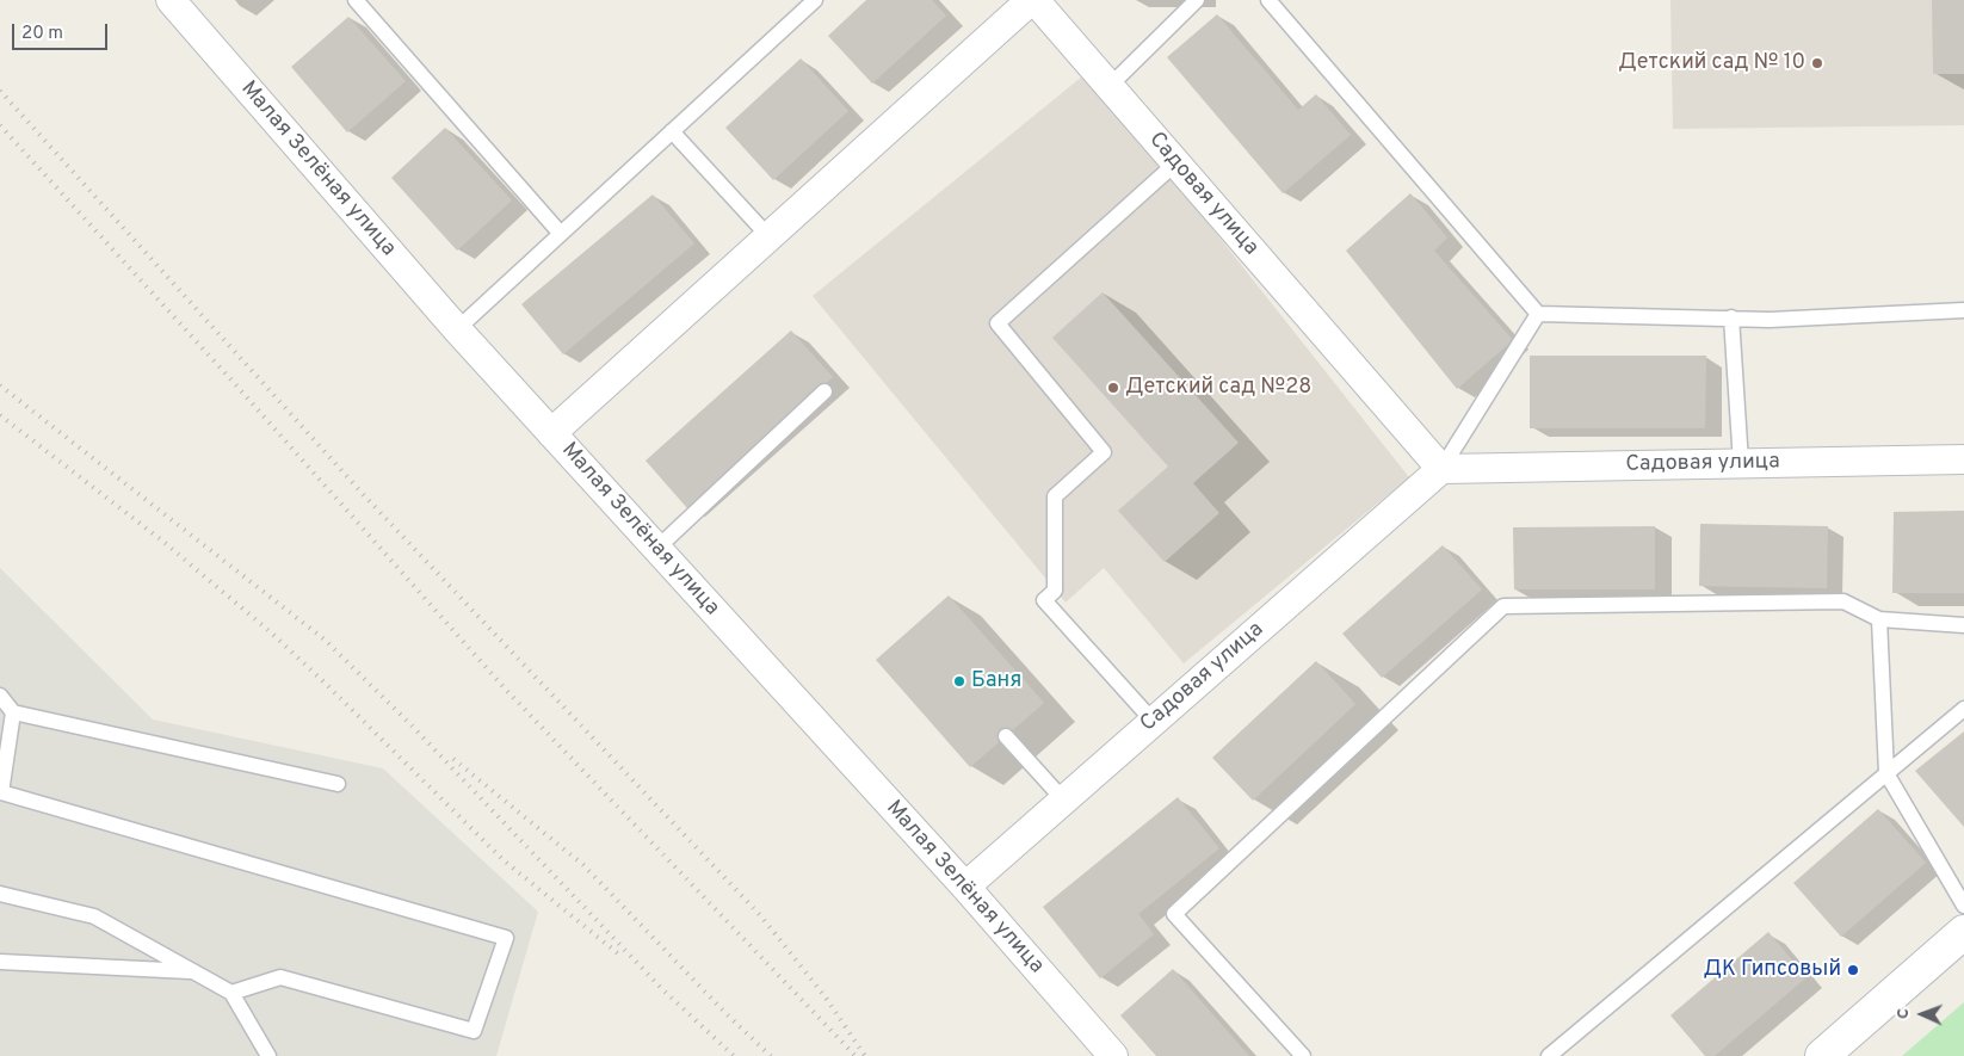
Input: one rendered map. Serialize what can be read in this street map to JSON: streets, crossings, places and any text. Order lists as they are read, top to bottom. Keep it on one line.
{"streets":{"street":["Малая Зелёная улица","Садовая улица"]},"crossings":[["Малая Зелёная улица","Садовая улица"]],"places":["Детский сад № 10","Детский сад №28","Баня","ДК Гипсовый"],"scale_bar":"20 m","north":"left"}
